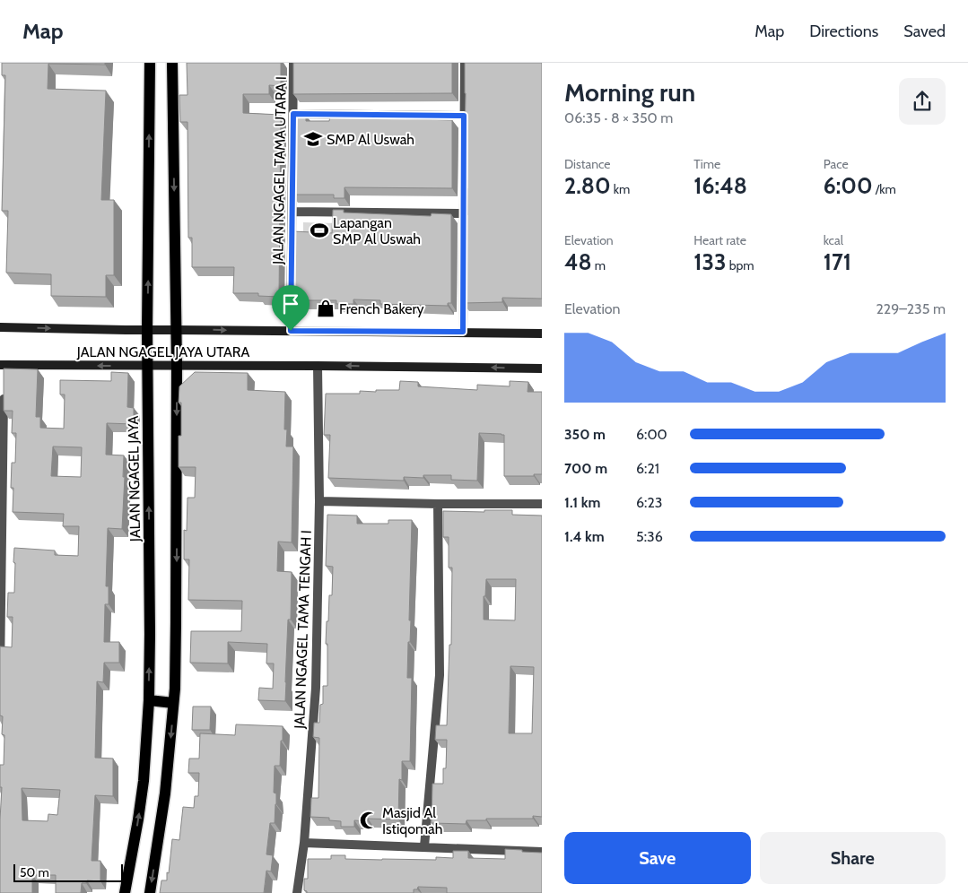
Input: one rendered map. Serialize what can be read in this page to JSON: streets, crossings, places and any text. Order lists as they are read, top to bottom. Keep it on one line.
{"streets":{"main road":["JALAN NGAGEL JAYA"],"street":["JALAN NGAGEL TAMA UTARA I","JALAN NGAGEL JAYA UTARA","JALAN NGAGEL TAMA TENGAH I"]},"crossings":[["JALAN NGAGEL TAMA UTARA I","JALAN NGAGEL JAYA UTARA"],["JALAN NGAGEL JAYA UTARA","JALAN NGAGEL JAYA"],["JALAN NGAGEL JAYA UTARA","JALAN NGAGEL TAMA TENGAH I"]],"places":{"school or university":["SMP Al Uswah"],"sports":["Lapangan SMP Al Uswah"],"shop":["French Bakery"],"mosque":["Masjid Al Istiqomah"]},"scale_bar":"50 m","page":{"header":"Map","nav":["Map","Directions","Saved"],"heading":["Morning run","06:35 · 8 × 350 m"],"stats":[["Distance","2.80 km"],["Time","16:48"],["Pace","6:00 /km"],["Elevation","48 m"],["Heart rate","133 bpm"],["kcal","171"]],"chart":["Elevation","229–235 m"],"list":[{"name":"350 m","note":"6:00"},{"name":"700 m","note":"6:21"},{"name":"1.1 km","note":"6:23"},{"name":"1.4 km","note":"5:36"}],"buttons":["Save","Share"],"scale":"50 m"}}
